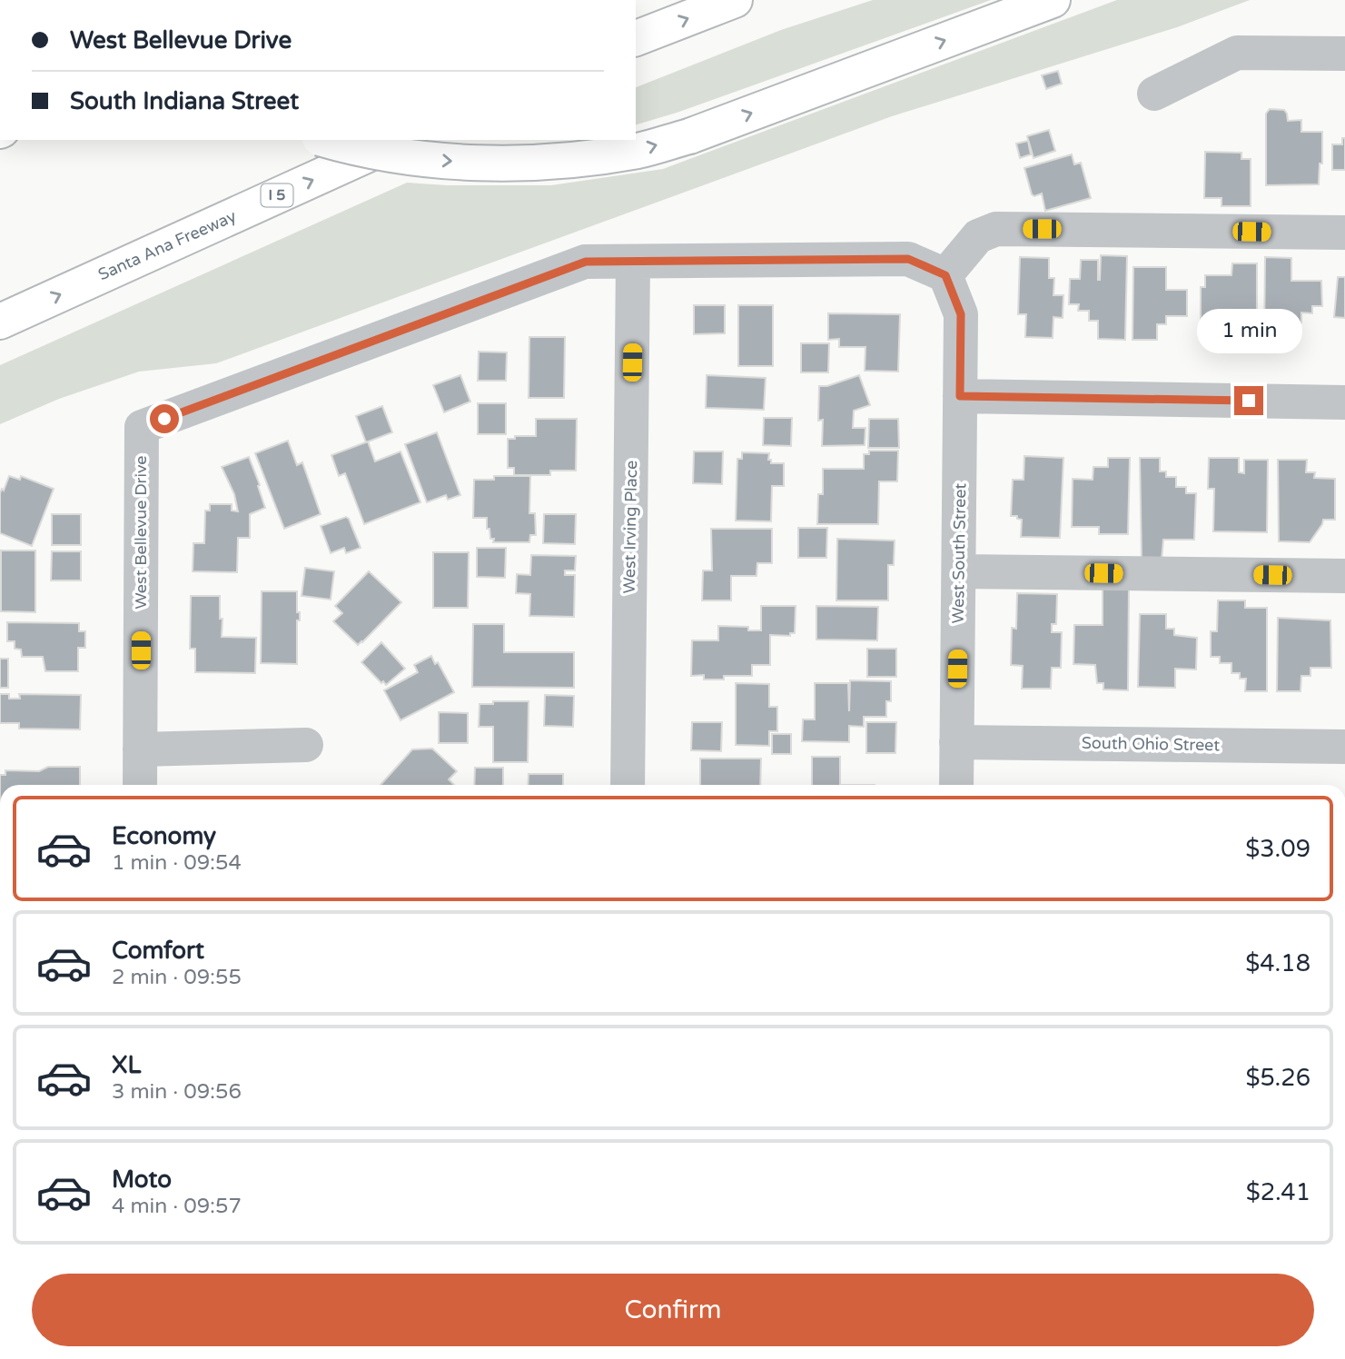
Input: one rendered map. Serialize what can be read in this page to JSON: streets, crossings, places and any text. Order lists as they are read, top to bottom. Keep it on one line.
{"streets":{"highway":["I 5","Santa Ana Freeway"],"street":["West Irving Place","West Bellevue Drive","West South Street","South Ohio Street"]},"crossings":[["West Irving Place","West Bellevue Drive"],["West Bellevue Drive","West South Street"],["West South Street","South Ohio Street"]],"one_way":["Santa Ana Freeway"],"page":{"banner":["West Bellevue Drive","South Indiana Street"],"bubble":"1 min","list":[{"name":"Economy","note":"1 min · 09:54","value":"$3.09"},{"name":"Comfort","note":"2 min · 09:55","value":"$4.18"},{"name":"XL","note":"3 min · 09:56","value":"$5.26"},{"name":"Moto","note":"4 min · 09:57","value":"$2.41"}],"buttons":"Confirm"}}
